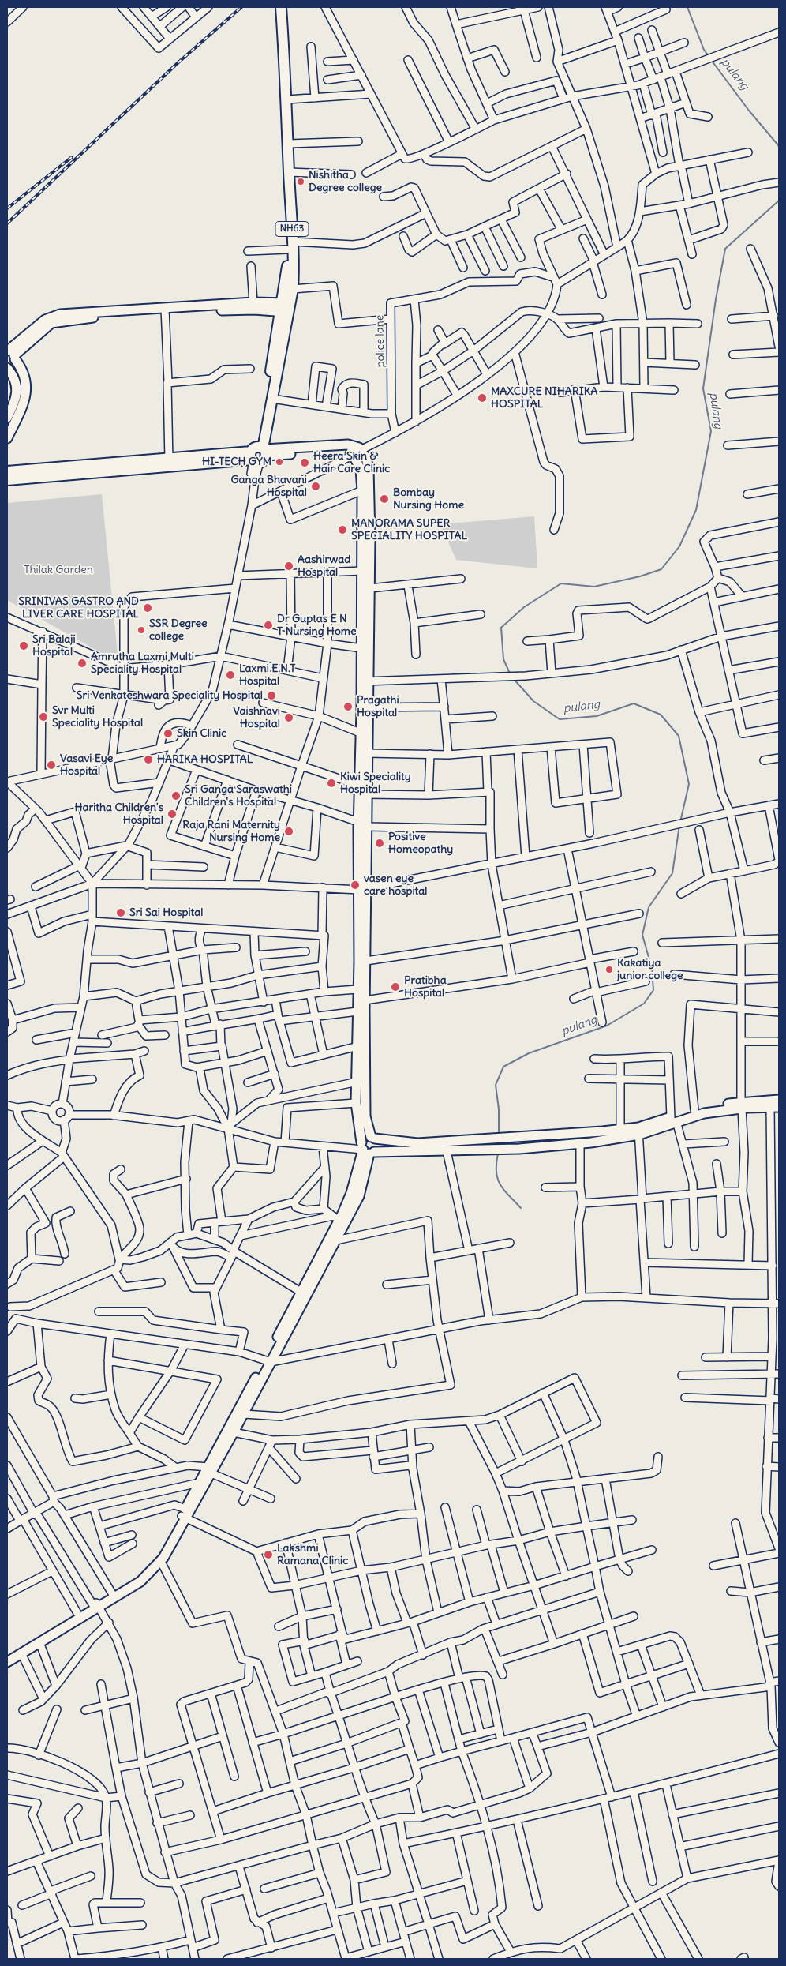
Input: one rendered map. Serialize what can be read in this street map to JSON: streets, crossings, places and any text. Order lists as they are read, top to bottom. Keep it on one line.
{"streets":{"highway":["NH63"],"street":["police lane"]},"water":["pulang"],"parks":["Thilak Garden"],"places":["Nishitha Degree college","MAXCURE NIHARIKA HOSPITAL","HI-TECH GYM","Heera Skin & Hair Care Clinic","Ganga Bhavani Hospital","Bombay Nursing Home","MANORAMA SUPER SPECIALITY HOSPITAL","Aashirwad Hospital","SRINIVAS GASTRO AND LIVER CARE HOSPITAL","Dr Guptas E N T Nursing Home","SSR Degree college","Sri Balaji Hospital","Amrutha Laxmi Multi Speciality Hospital","Laxmi E.N.T Hospital","Sri Venkateshwara Speciality Hospital","Pragathi Hospital","Svr Multi Speciality Hospital","Vaishnavi Hospital","Skin Clinic","HARIKA HOSPITAL","Vasavi Eye Hospital","Kiwi Speciality Hospital","Sri Ganga Saraswathi Children's Hospital","Haritha Children's Hospital","Raja Rani Maternity Nursing Home","Positive Homeopathy","vasen eye care hospital","Sri Sai Hospital","Kakatiya junior college","Pratibha Hospital","Lakshmi Ramana Clinic"]}
